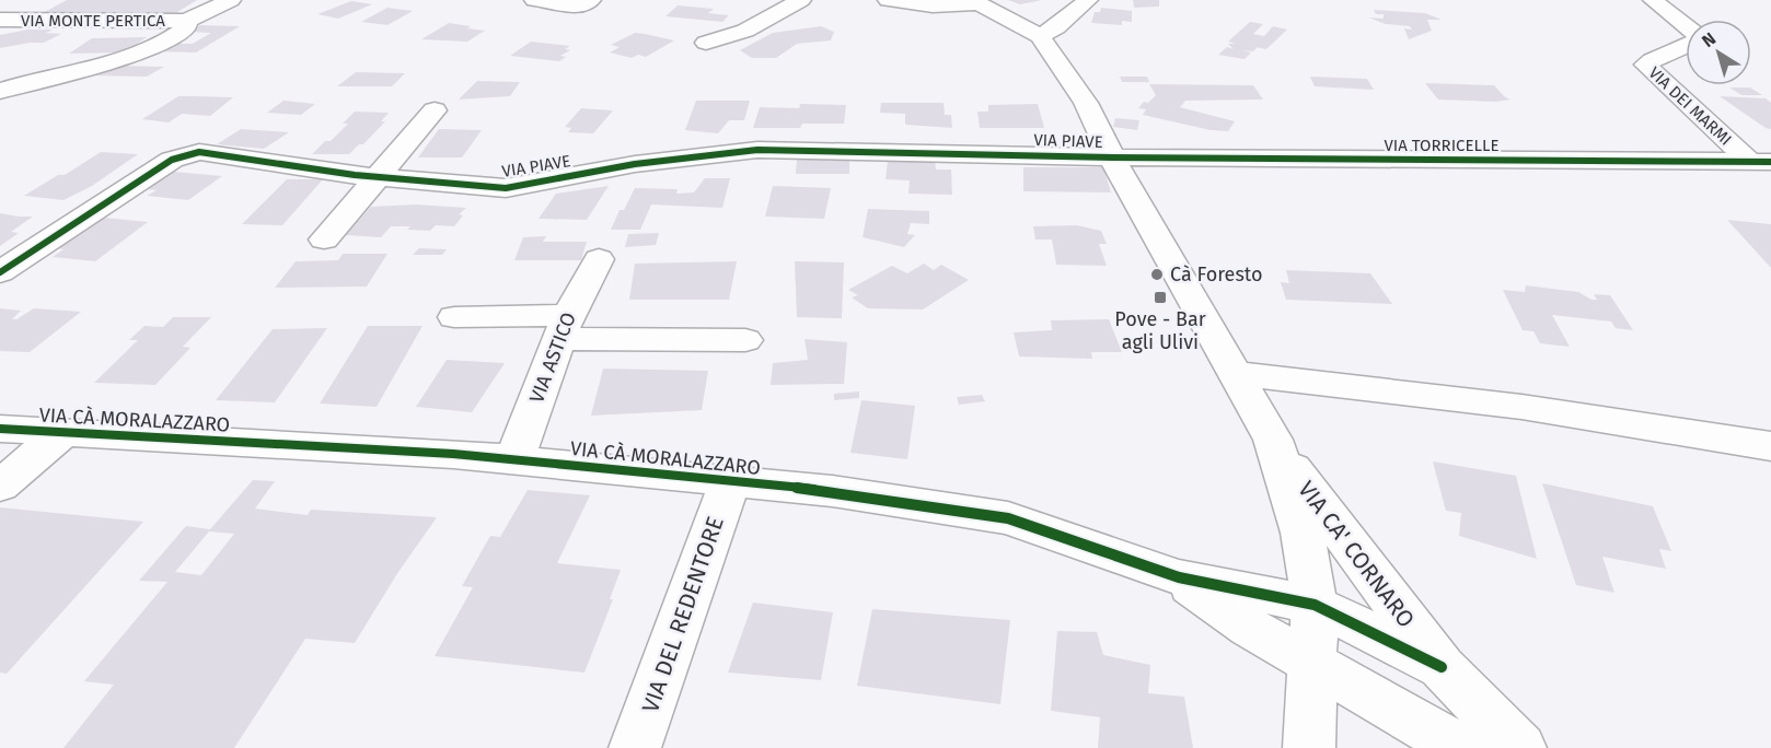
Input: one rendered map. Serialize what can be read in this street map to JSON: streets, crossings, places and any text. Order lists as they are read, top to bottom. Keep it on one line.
{"streets":{"street":["VIA MONTE PERTICA","VIA DEI MARMI","VIA PIAVE","VIA TORRICELLE","VIA ASTICO","VIA CÀ MORALAZZARO","VIA CA' CORNARO","VIA DEL REDENTORE"]},"crossings":[["VIA DEI MARMI","VIA TORRICELLE"],["VIA PIAVE","VIA TORRICELLE"],["VIA ASTICO","VIA CÀ MORALAZZARO"],["VIA CÀ MORALAZZARO","VIA CA' CORNARO"],["VIA CÀ MORALAZZARO","VIA DEL REDENTORE"]],"places":{"other":["Cà Foresto"],"transit":["Pove - Bar agli Ulivi"]},"north":"top left"}
